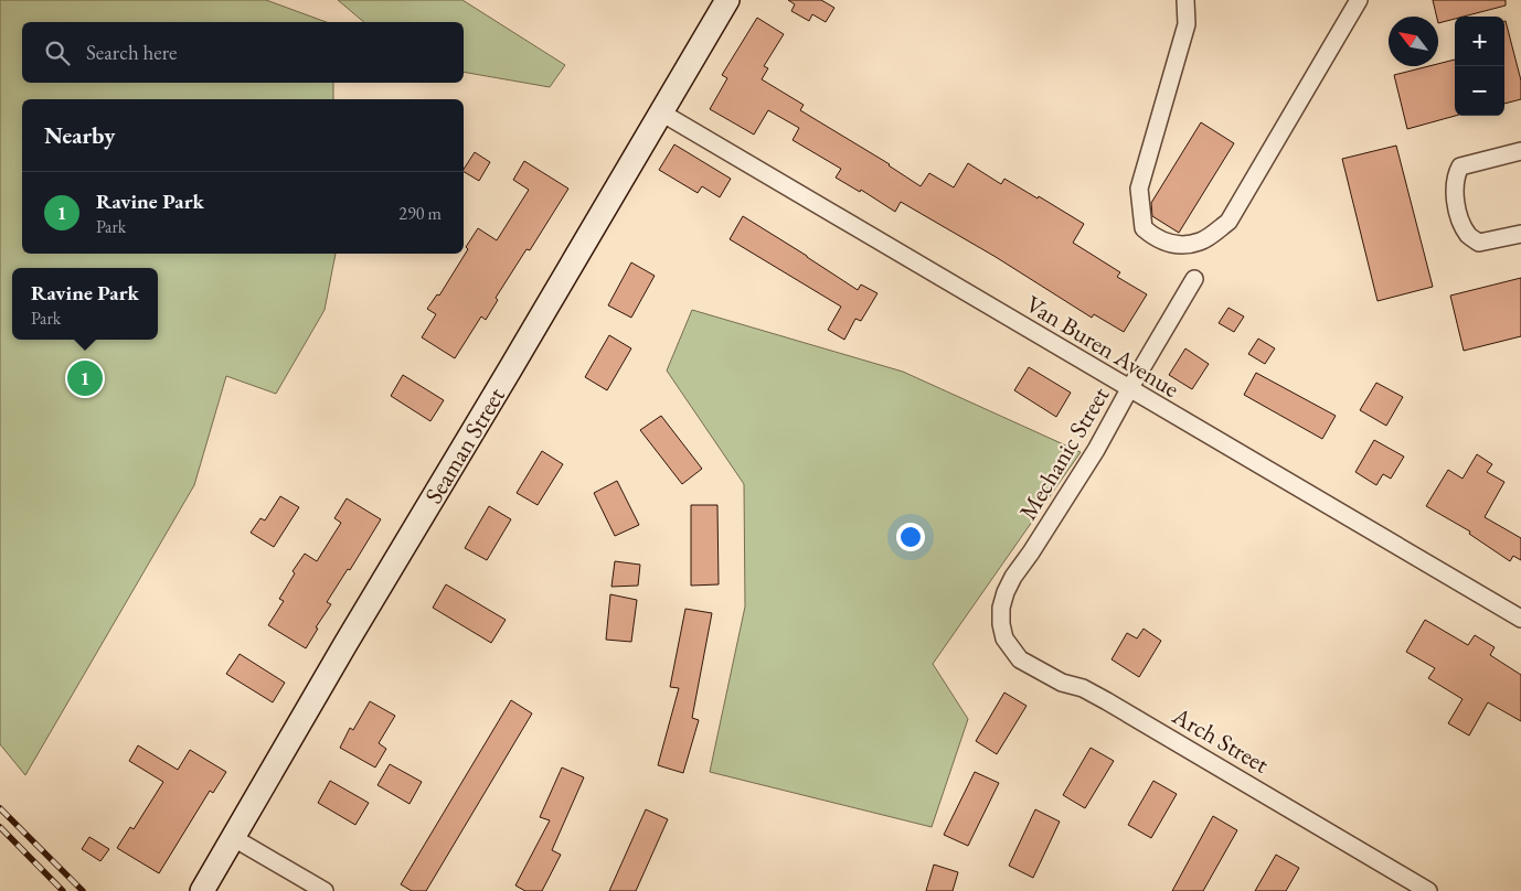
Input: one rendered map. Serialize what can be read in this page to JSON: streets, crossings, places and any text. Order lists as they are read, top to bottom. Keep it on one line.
{"streets":{"street":["Van Buren Avenue","Seaman Street","Mechanic Street","Arch Street"]},"crossings":[["Van Buren Avenue","Seaman Street"],["Van Buren Avenue","Mechanic Street"],["Mechanic Street","Arch Street"]],"north":"top left","page":{"map_buttons":["+","−"],"search":"Search here","heading":"Nearby","list":[{"mark":"1","name":"Ravine Park","note":"Park","value":"290 m"}],"popup":["Ravine Park","Park"],"pins":"1"}}
